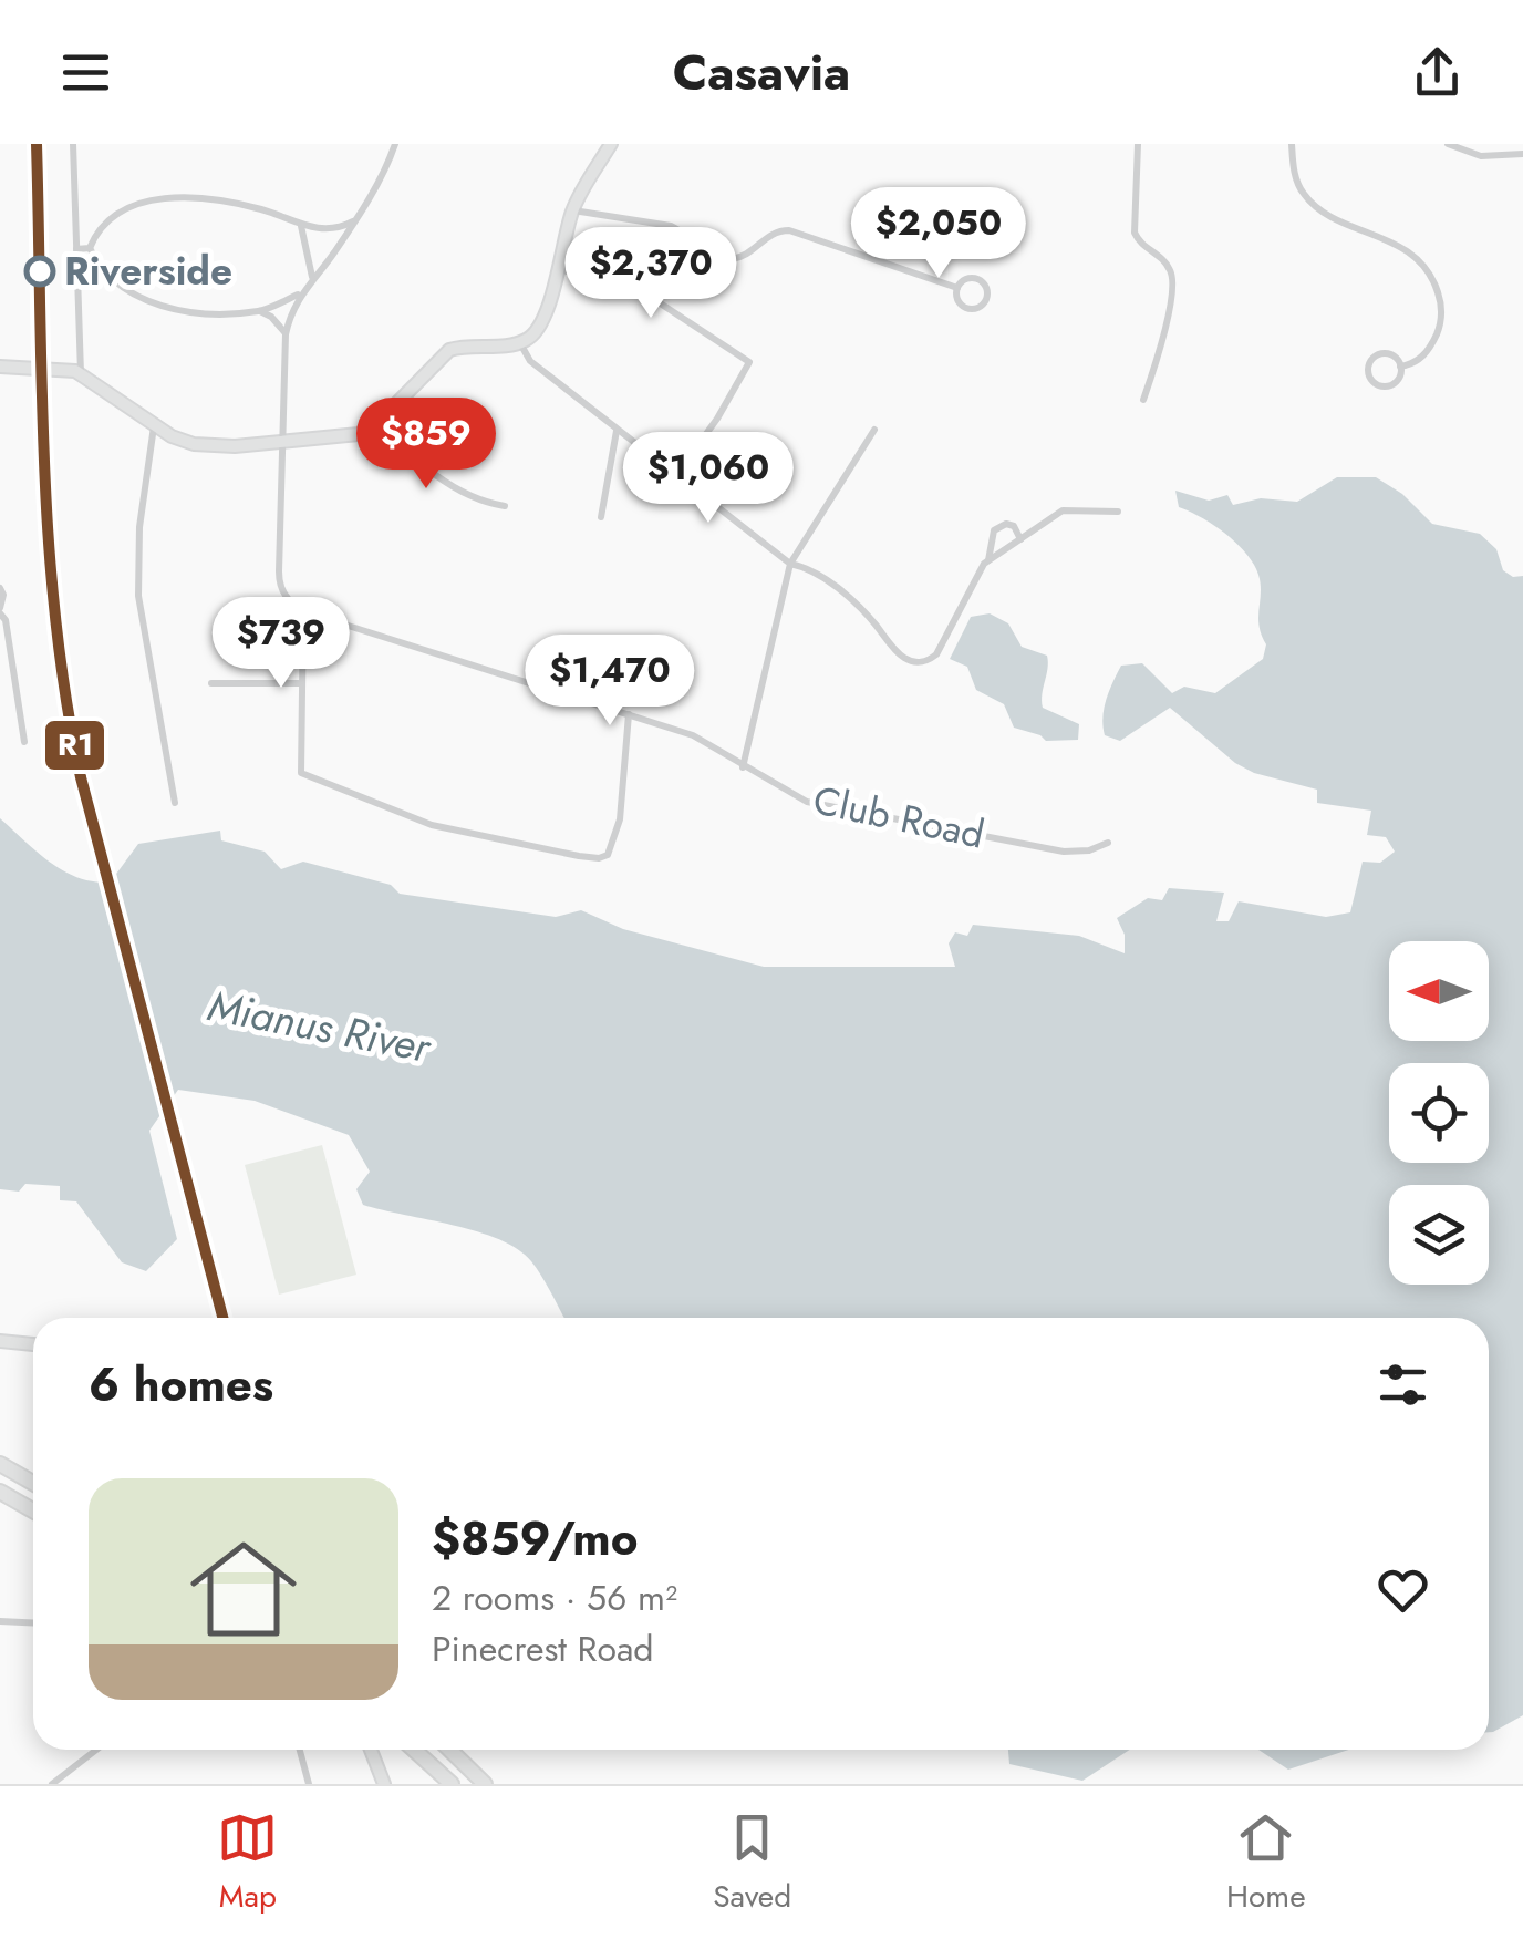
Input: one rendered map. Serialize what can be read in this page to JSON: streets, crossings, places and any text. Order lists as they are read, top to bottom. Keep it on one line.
{"streets":{"street":["Club Road"]},"water":["Mianus River"],"places":["Riverside"],"lines":["transit line R1"],"north":"left","page":{"header":"Casavia","price":["$2,050","$2,370","$859","$1,060","$739","$1,470"],"heading":"6 homes","list":[{"name":"$859/mo","note":"2 rooms · 56 m² · Pinecrest Road"}],"tabs":["Map","Saved","Home"]}}
